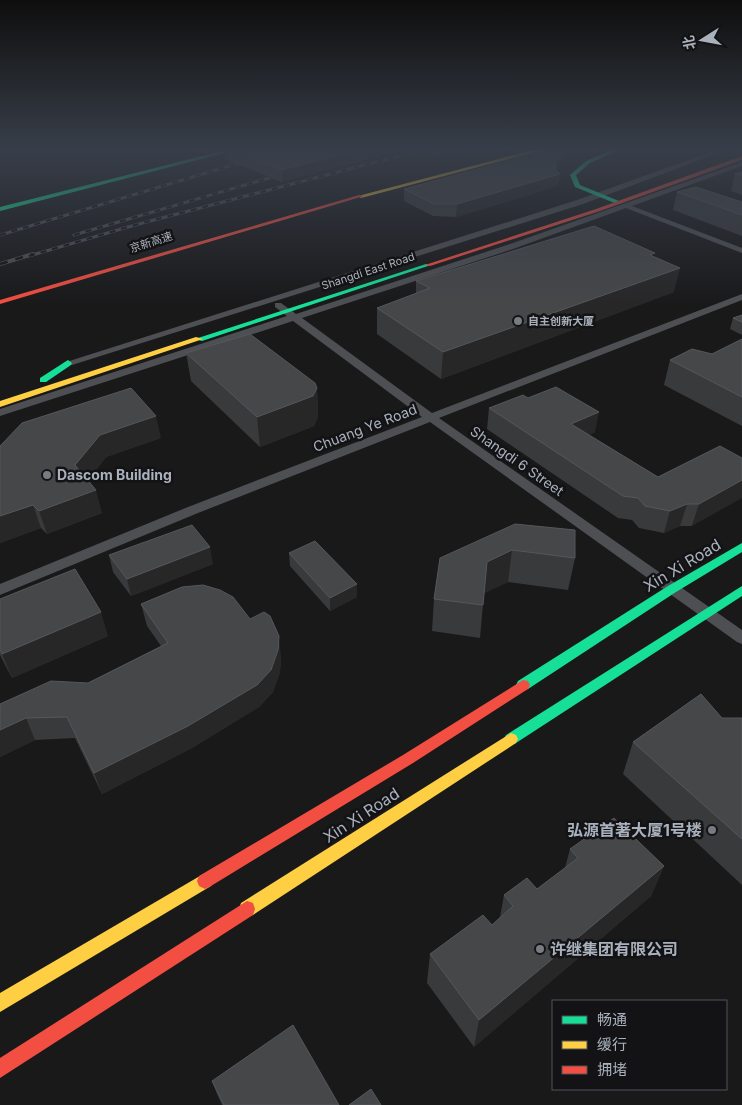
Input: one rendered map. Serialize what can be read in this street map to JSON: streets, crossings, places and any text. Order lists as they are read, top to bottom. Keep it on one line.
{"streets":{"main road":["京新高速","Shangdi East Road","Xin Xi Road"],"street":["Chuang Ye Road","Shangdi 6 Street"]},"crossings":[["Shangdi East Road","Shangdi 6 Street"],["Chuang Ye Road","Shangdi 6 Street"],["Shangdi 6 Street","Xin Xi Road"]],"places":["自主创新大厦","Dascom Building","弘源首著大厦1号楼","许继集团有限公司"],"legend":["畅通","缓行","拥堵"],"north":"left"}
